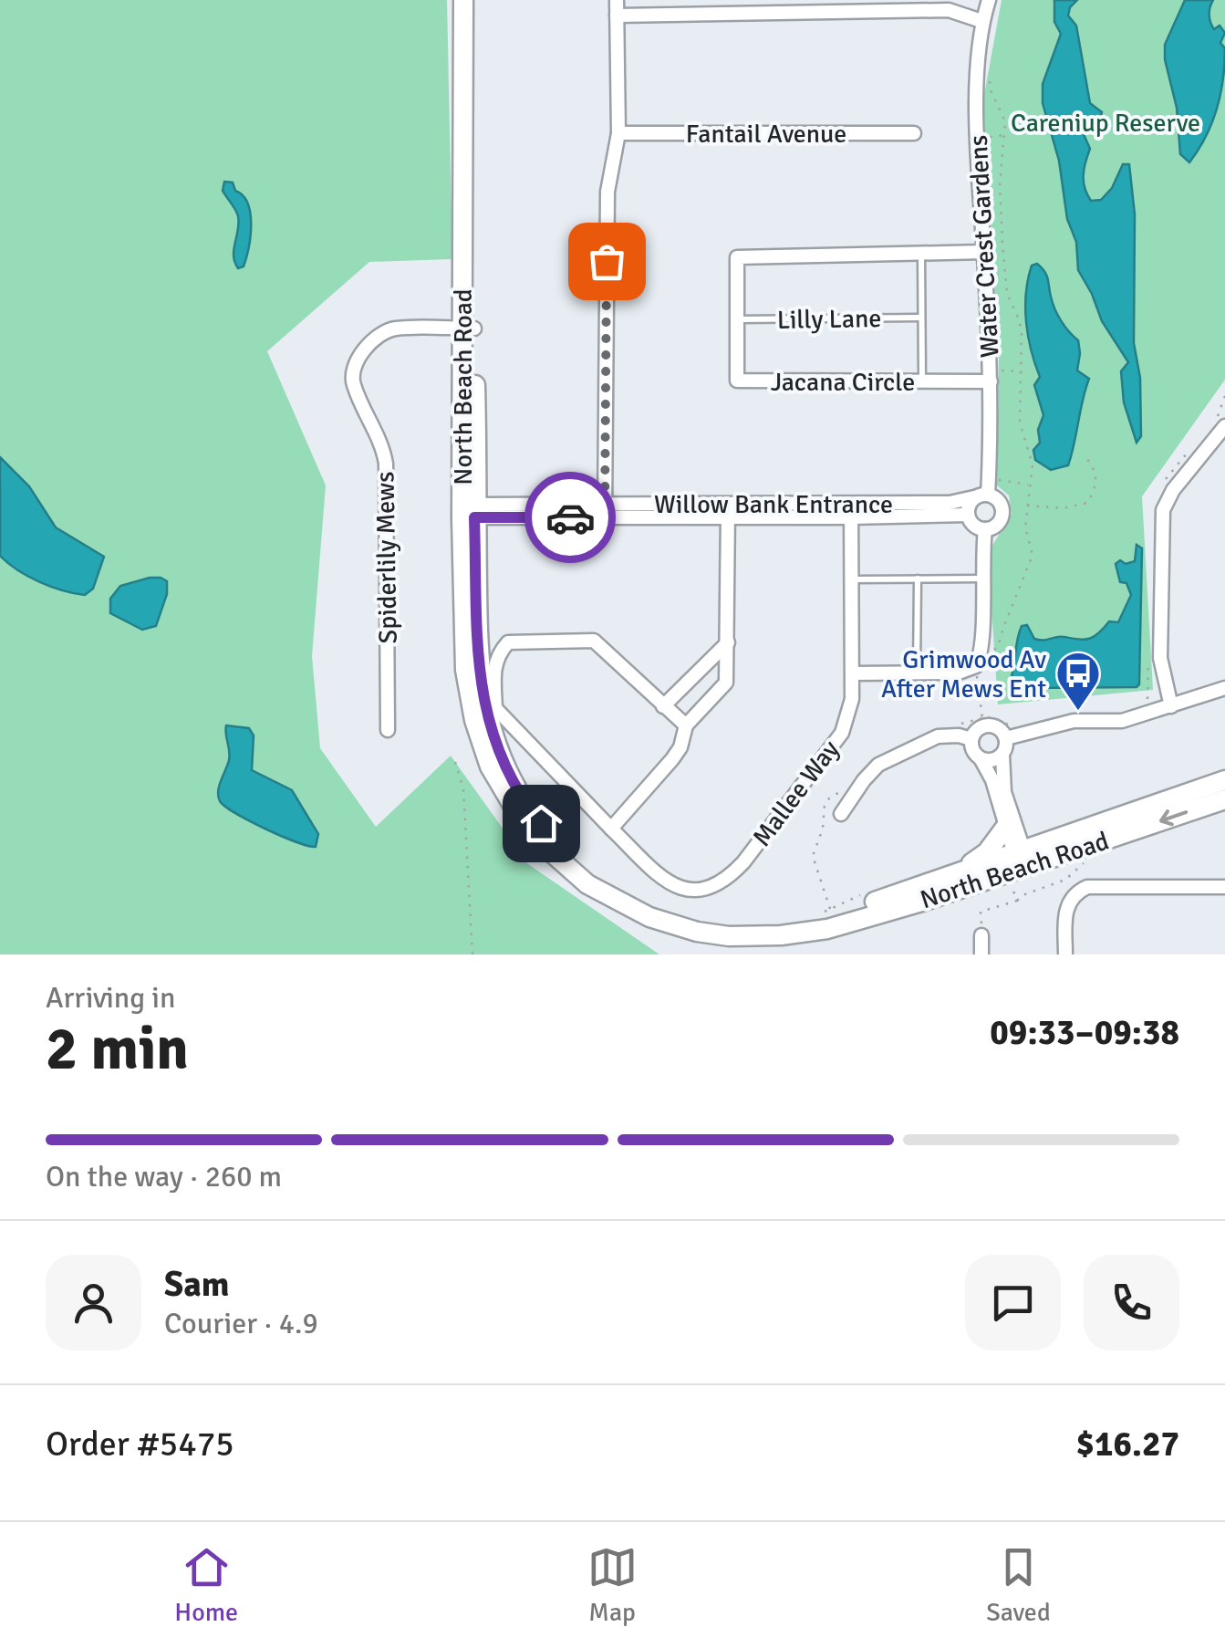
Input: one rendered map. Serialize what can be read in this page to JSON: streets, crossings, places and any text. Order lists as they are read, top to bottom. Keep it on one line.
{"streets":{"main road":["North Beach Road"],"street":["Fantail Avenue","Water Crest Gardens","Jacana Circle","Willow Bank Entrance","Spiderlily Mews","Mallee Way"],"lane":["Lilly Lane"]},"crossings":[["Water Crest Gardens","Jacana Circle"],["Water Crest Gardens","Willow Bank Entrance"],["Lilly Lane","Jacana Circle"],["North Beach Road","Willow Bank Entrance"],["North Beach Road","Spiderlily Mews"],["Willow Bank Entrance","Mallee Way"]],"parks":["Careniup Reserve"],"places":{"bus stop":["Grimwood Av After Mews Ent"]},"page":{"heading":["2 min","Arriving in","09:33–09:38"],"panel":["Sam","Courier · 4.9","Order #5475","$16.27"],"bar":"On the way · 260 m","tabs":["Home","Map","Saved"]}}
